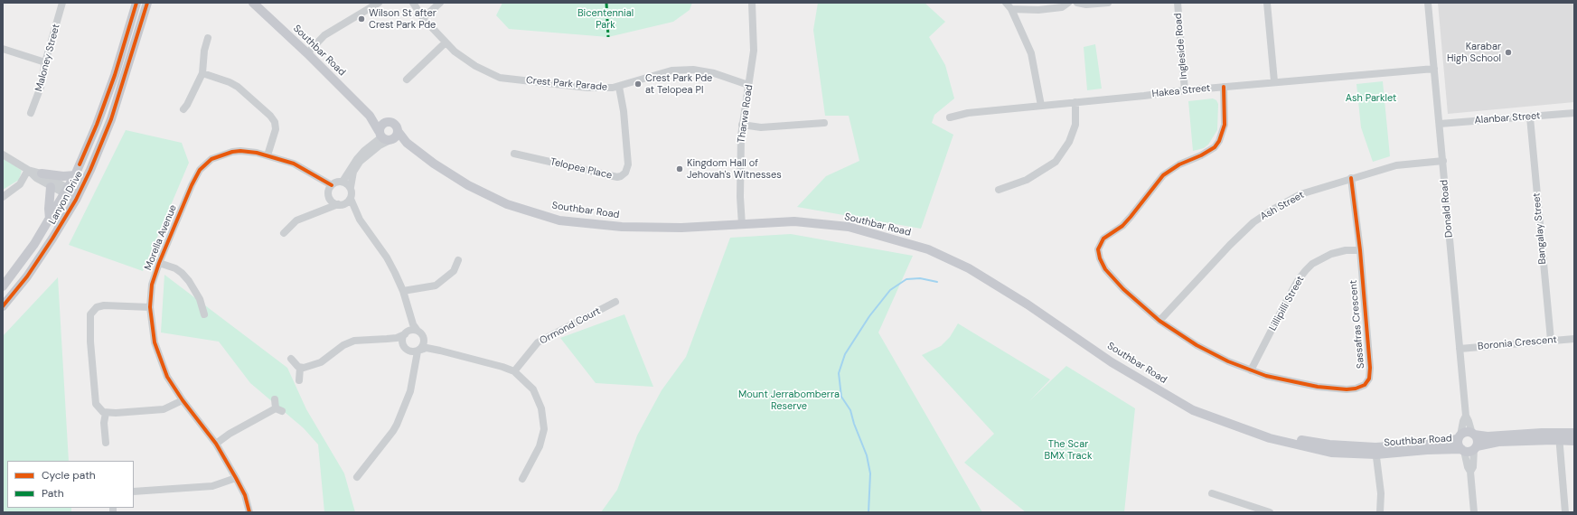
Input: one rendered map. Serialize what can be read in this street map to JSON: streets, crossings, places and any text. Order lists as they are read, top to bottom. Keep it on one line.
{"streets":{"main road":["Southbar Road","Lanyon Drive"],"street":["Ingleside Road","Maloney Street","Crest Park Parade","Hakea Street","Tharwa Road","Alanbar Street","Telopea Place","Ash Street","Donald Road","Bangalay Street","Morella Avenue","Lillipilli Street","Sassafras Crescent","Ormond Court","Boronia Crescent"]},"crossings":[["Ingleside Road","Hakea Street"],["Southbar Road","Tharwa Road"],["Southbar Road","Donald Road"],["Crest Park Parade","Tharwa Road"],["Crest Park Parade","Telopea Place"],["Hakea Street","Donald Road"],["Hakea Street","Sassafras Crescent"],["Alanbar Street","Donald Road"],["Alanbar Street","Bangalay Street"],["Ash Street","Donald Road"],["Ash Street","Sassafras Crescent"],["Donald Road","Boronia Crescent"],["Bangalay Street","Boronia Crescent"],["Lillipilli Street","Sassafras Crescent"]],"parks":["Bicentennial Park","Ash Parklet","Mount Jerrabomberra Reserve","The Scar BMX Track"],"places":["Wilson St after Crest Park Pde","Karabar High School","Crest Park Pde at Telopea Pl","Kingdom Hall of Jehovah's Witnesses"],"legend":["Cycle path","Path"]}
